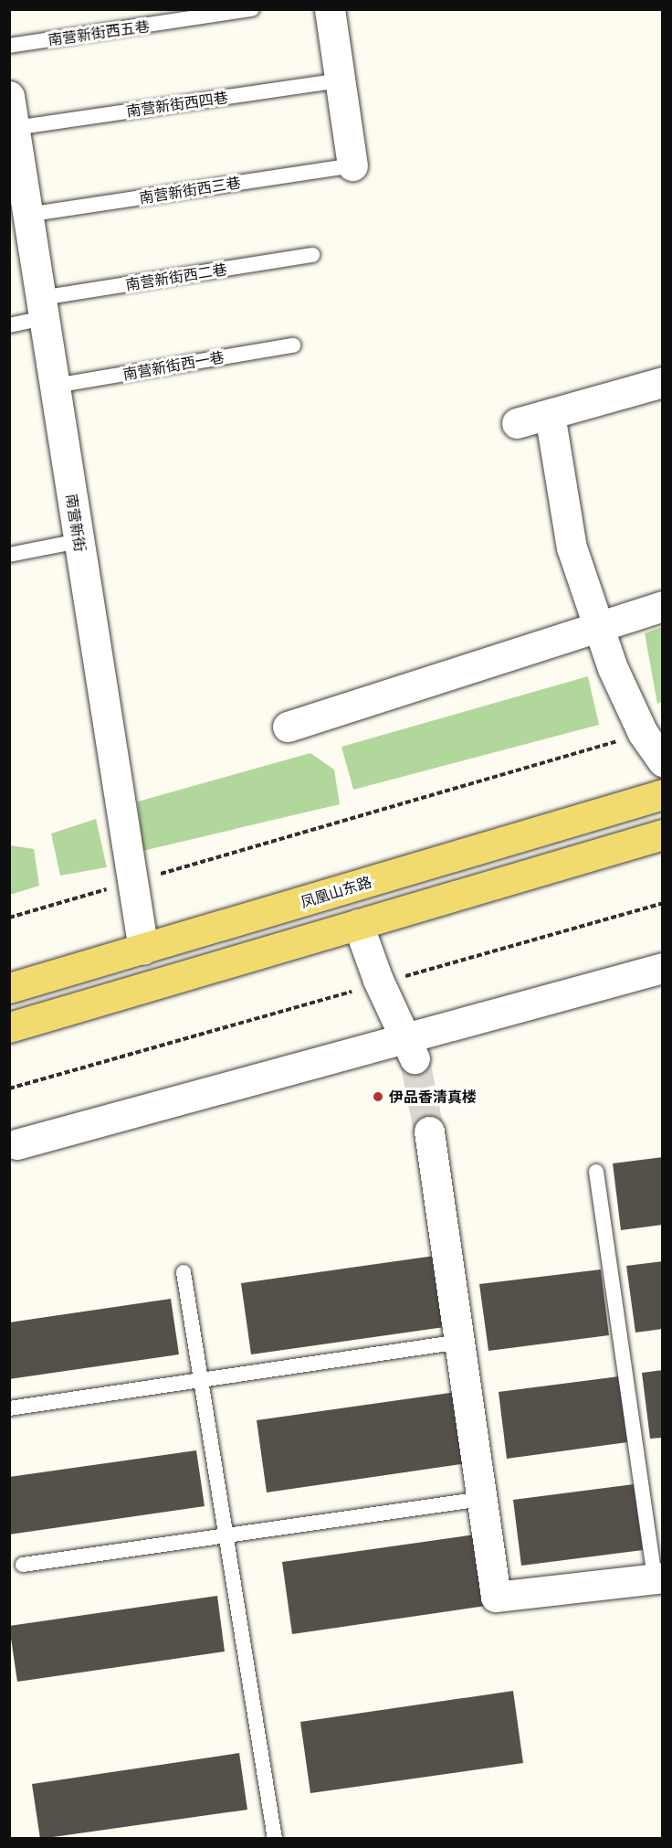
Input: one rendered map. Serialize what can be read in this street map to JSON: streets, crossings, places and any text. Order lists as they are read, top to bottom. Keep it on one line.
{"streets":{"main road":["凤凰山东路"],"street":["南营新街"],"lane":["南营新街西五巷","南营新街西四巷","南营新街西三巷","南营新街西二巷","南营新街西一巷"]},"crossings":[["南营新街西四巷","南营新街"],["南营新街西三巷","南营新街"],["南营新街西二巷","南营新街"],["南营新街西一巷","南营新街"],["南营新街","凤凰山东路"]],"places":["伊品香清真楼"]}
